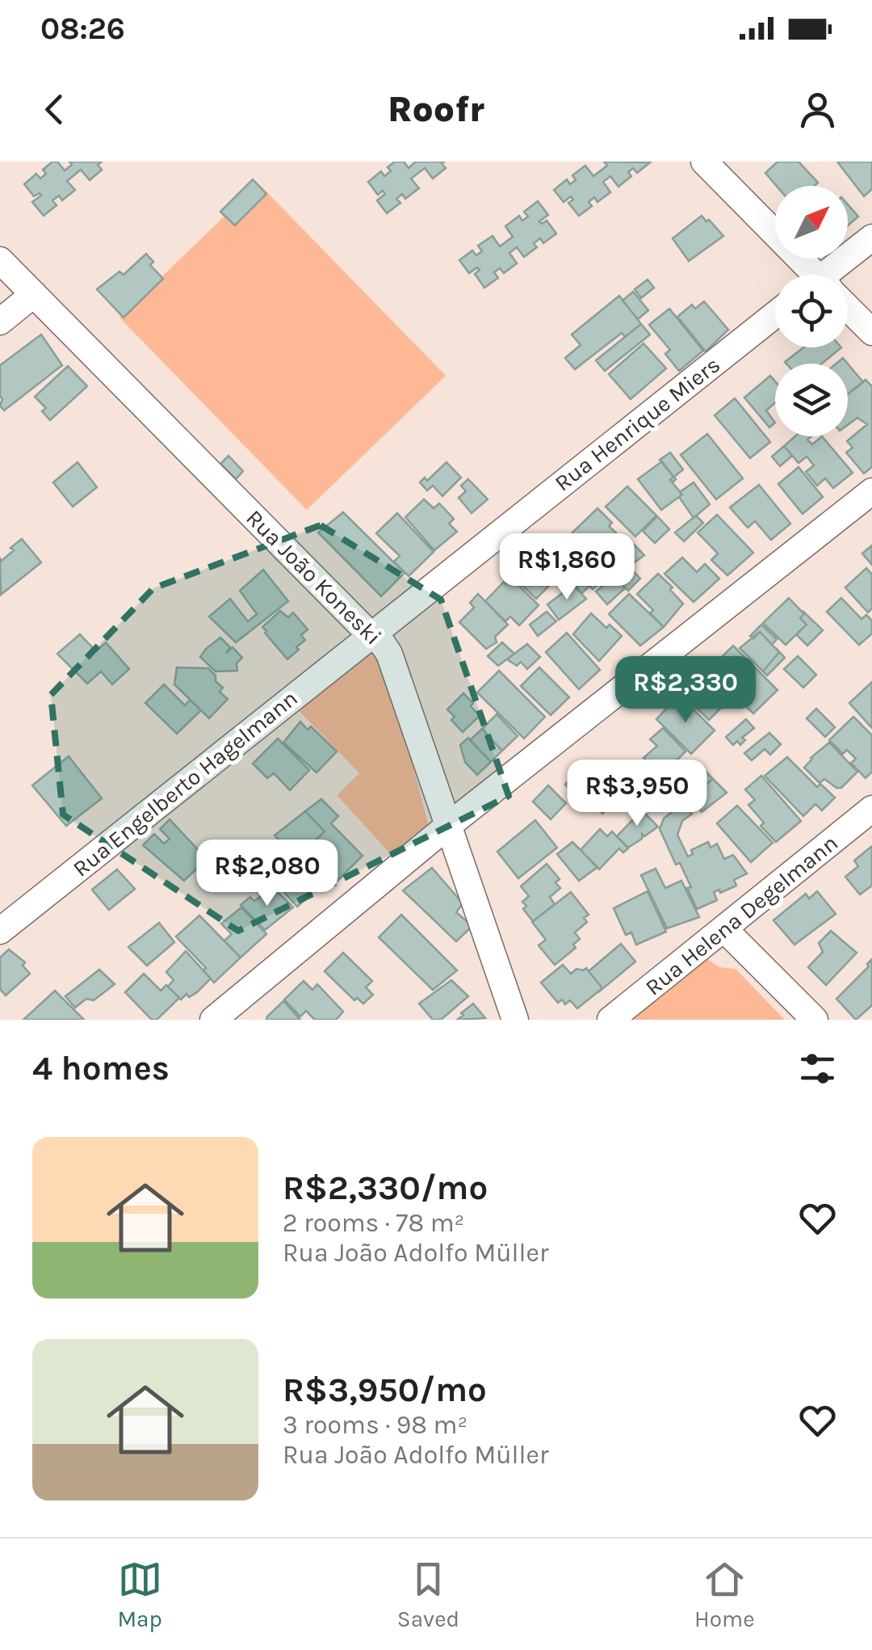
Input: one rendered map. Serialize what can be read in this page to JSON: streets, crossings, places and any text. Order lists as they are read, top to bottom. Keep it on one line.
{"streets":{"street":["Rua Henrique Miers","Rua João Koneski","Rua Engelberto Hagelmann","Rua Helena Degelmann"]},"crossings":[["Rua Henrique Miers","Rua João Koneski"],["Rua Henrique Miers","Rua Engelberto Hagelmann"],["Rua João Koneski","Rua Engelberto Hagelmann"]],"north":"top right","page":{"status":"08:26","header":"Roofr","price":["R$1,860","R$2,330","R$3,950","R$2,080"],"heading":"4 homes","list":[{"name":"R$2,330/mo","note":"2 rooms · 78 m² · Rua João Adolfo Müller"},{"name":"R$3,950/mo","note":"3 rooms · 98 m² · Rua João Adolfo Müller"}],"tabs":["Map","Saved","Home"]}}
